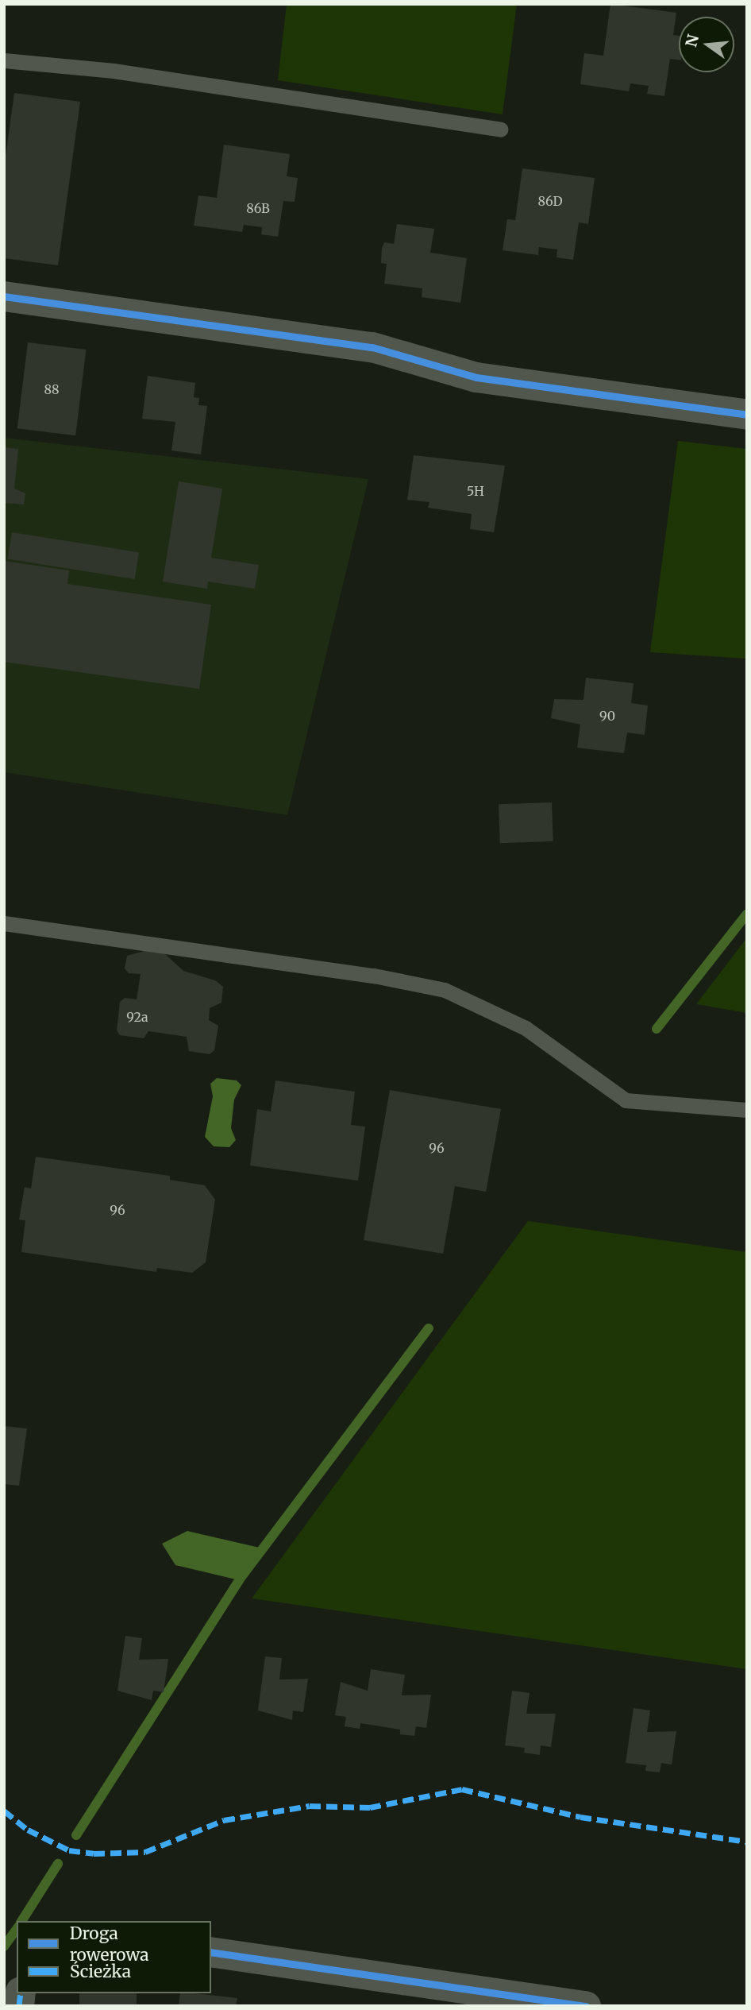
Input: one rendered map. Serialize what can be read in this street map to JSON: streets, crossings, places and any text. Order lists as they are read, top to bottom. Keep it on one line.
{"house_numbers":["86D","86B","88","5H","90","92a","96","96"],"legend":["Droga rowerowa","Ścieżka"],"north":"left"}
